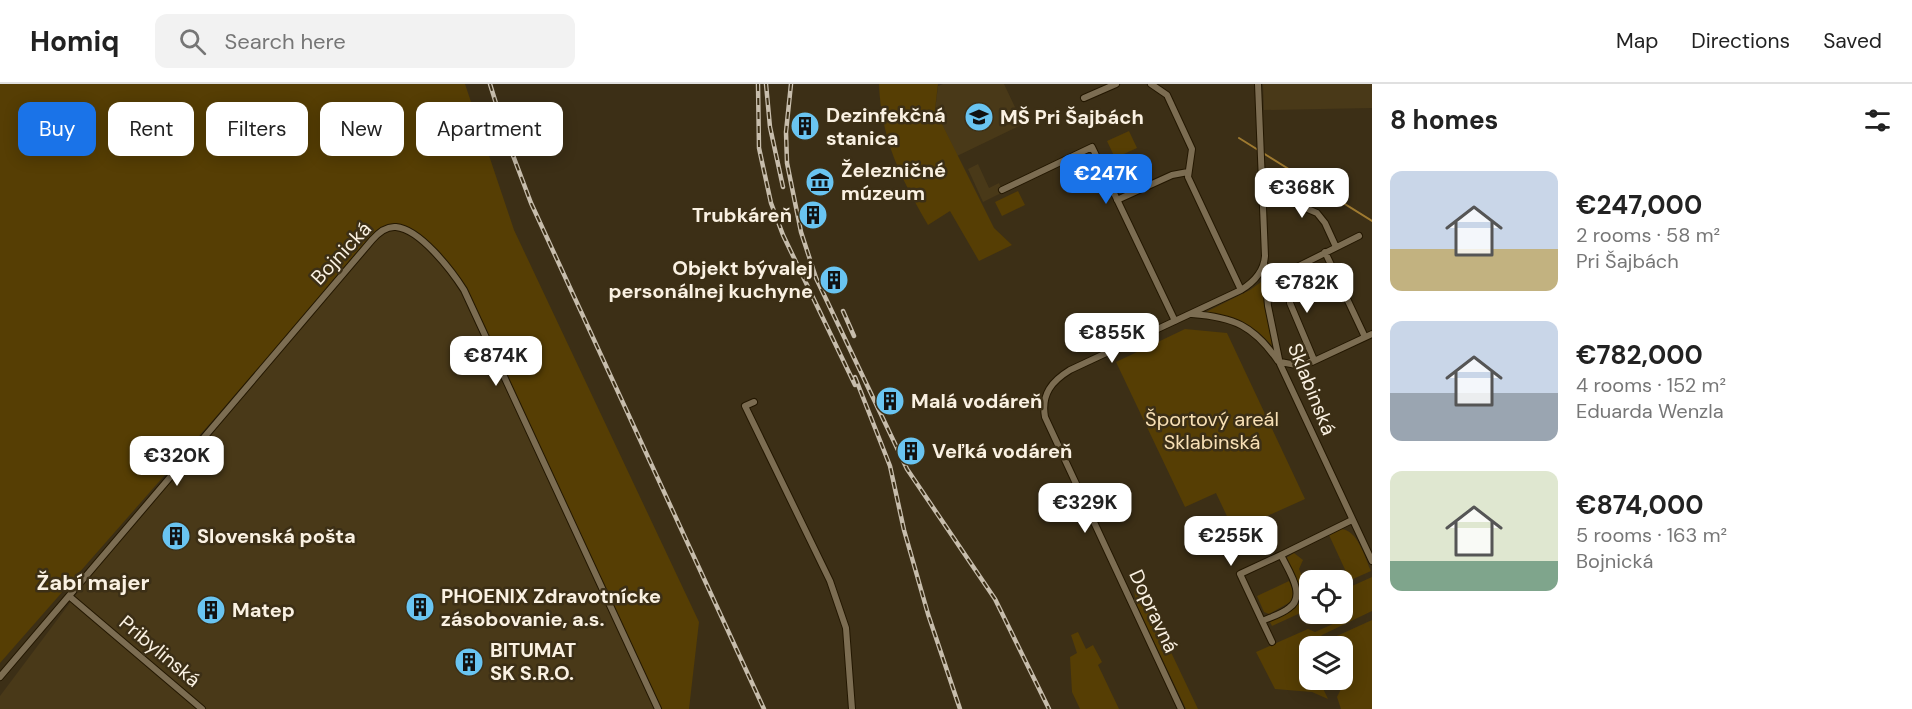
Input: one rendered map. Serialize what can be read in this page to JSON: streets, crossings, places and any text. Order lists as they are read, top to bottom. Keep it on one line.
{"streets":{"street":["Bojnická","Sklabinská","Dopravná","Pribylinská"]},"crossings":[["Bojnická","Pribylinská"]],"districts":["Žabí majer"],"parks":["Športový areál Sklabinská"],"places":{"school or university":["MŠ Pri Šajbách"],"building":["Dezinfekčná stanica","Trubkáreň","Objekt bývalej personálnej kuchyne","Malá vodáreň","Veľká vodáreň","Slovenská pošta","PHOENIX Zdravotnícke zásobovanie, a.s.","Matep","BITUMAT SK S.R.O."],"museum":["Železničné múzeum"]},"page":{"header":"Homiq","search":"Search here","nav":["Map","Directions","Saved"],"heading":"8 homes","chip":["Buy","Rent","Filters","New","Apartment"],"price":["€247K","€368K","€782K","€855K","€874K","€320K","€329K","€255K"],"list":[{"name":"€247,000","note":"2 rooms · 58 m² · Pri Šajbách"},{"name":"€782,000","note":"4 rooms · 152 m² · Eduarda Wenzla"},{"name":"€874,000","note":"5 rooms · 163 m² · Bojnická"}]}}
